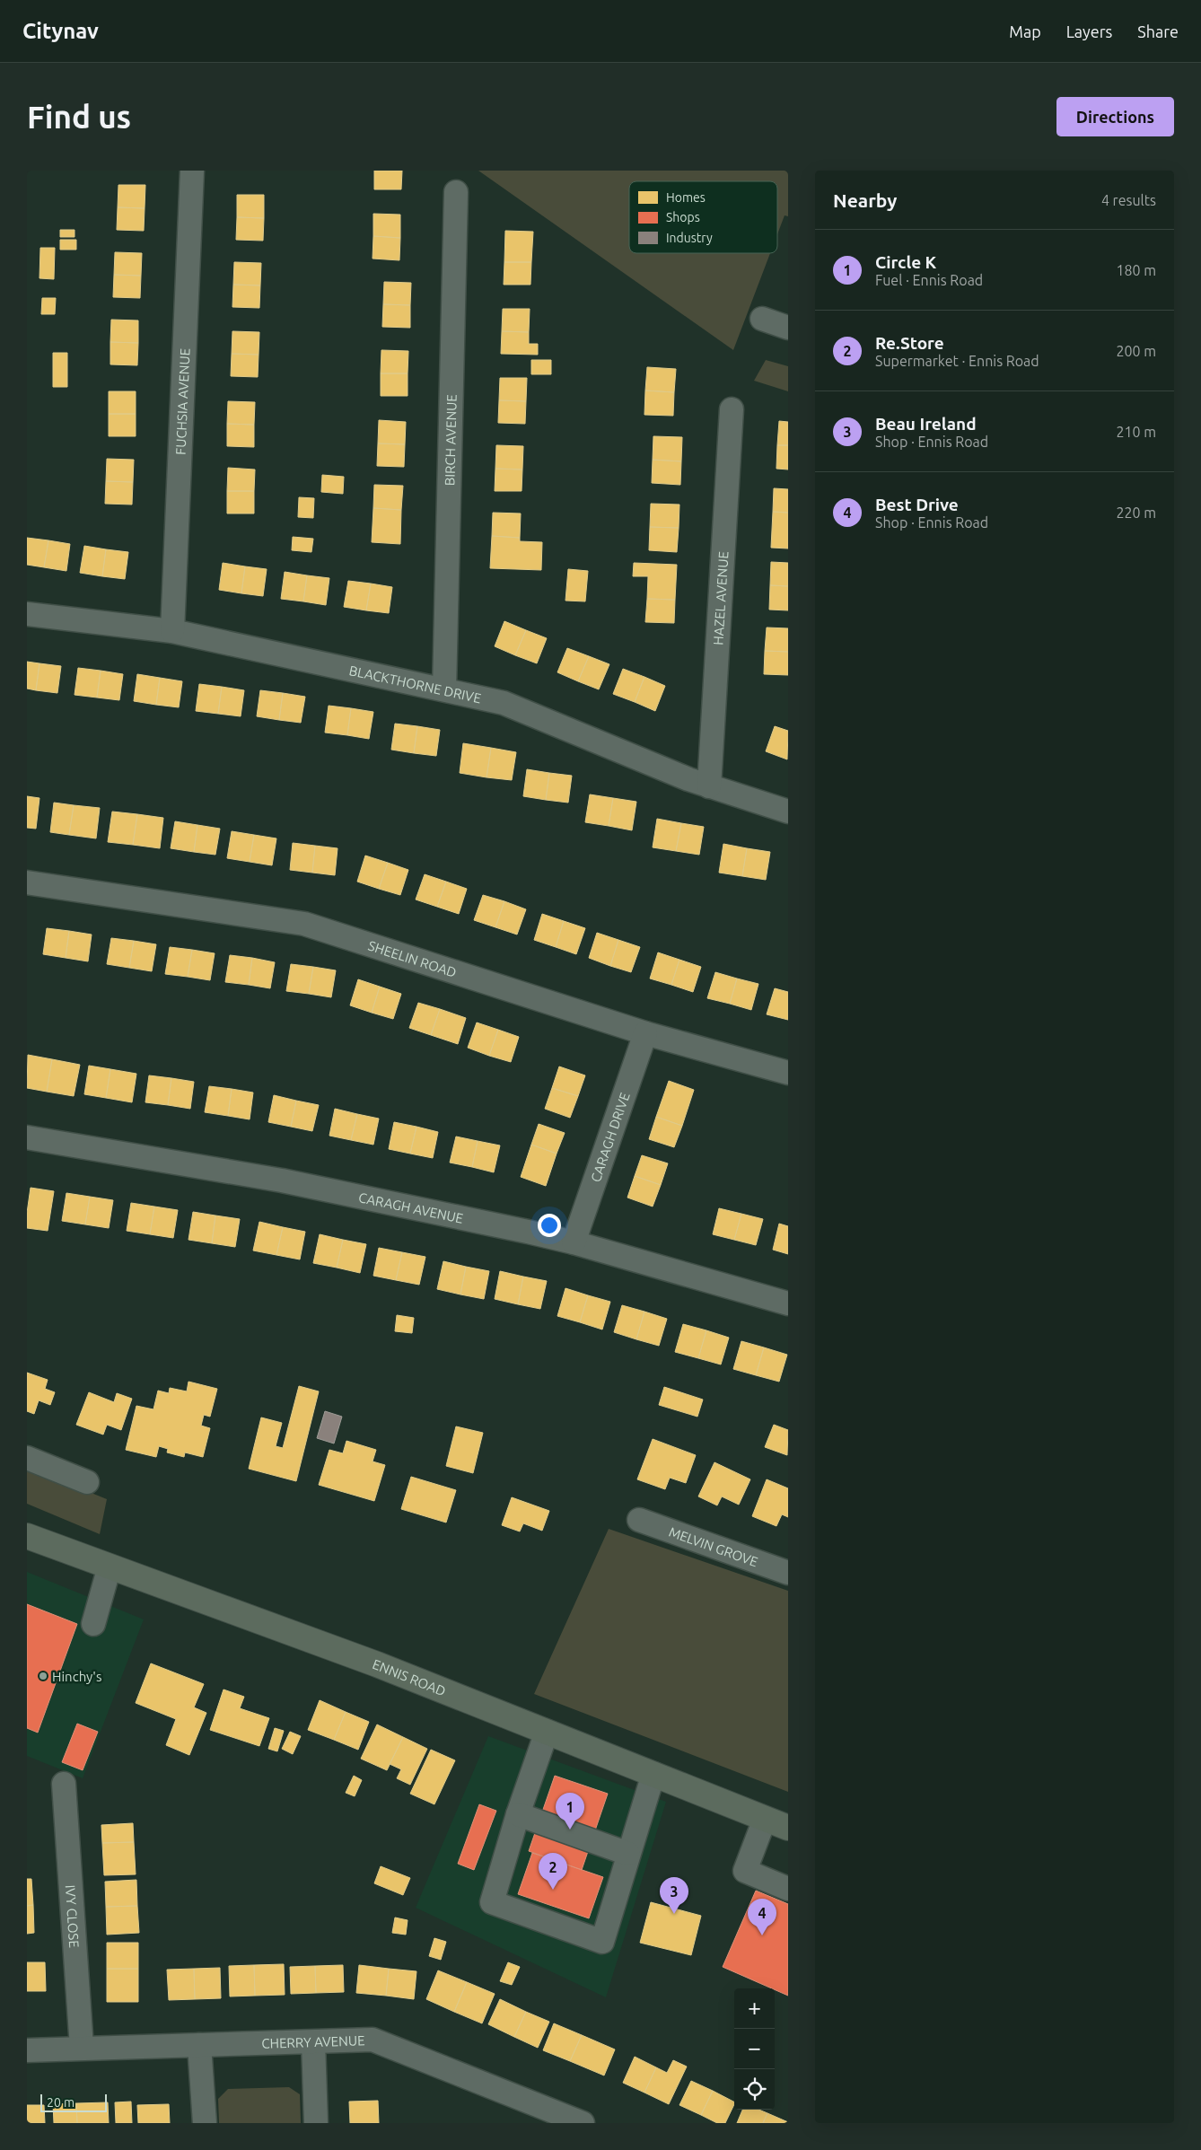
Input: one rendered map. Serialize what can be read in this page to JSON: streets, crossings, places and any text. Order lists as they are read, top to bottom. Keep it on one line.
{"streets":{"main road":["ENNIS ROAD"],"street":["FUCHSIA AVENUE","BIRCH AVENUE","HAZEL AVENUE","BLACKTHORNE DRIVE","SHEELIN ROAD","CARAGH DRIVE","CARAGH AVENUE","MELVIN GROVE","IVY CLOSE","CHERRY AVENUE"]},"crossings":[["FUCHSIA AVENUE","BLACKTHORNE DRIVE"],["BIRCH AVENUE","BLACKTHORNE DRIVE"],["HAZEL AVENUE","BLACKTHORNE DRIVE"],["SHEELIN ROAD","CARAGH DRIVE"],["CARAGH DRIVE","CARAGH AVENUE"],["IVY CLOSE","CHERRY AVENUE"]],"places":["Hinchy's"],"legend":["Homes","Shops","Industry"],"scale_bar":"20 m","page":{"header":"Citynav","nav":["Map","Layers","Share"],"buttons":"Directions","title":"Find us","heading":["Nearby","4 results"],"list":[{"mark":"1","name":"Circle K","note":"Fuel · Ennis Road","value":"180 m"},{"mark":"2","name":"Re.Store","note":"Supermarket · Ennis Road","value":"200 m"},{"mark":"3","name":"Beau Ireland","note":"Shop · Ennis Road","value":"210 m"},{"mark":"4","name":"Best Drive","note":"Shop · Ennis Road","value":"220 m"}],"pins":["1","2","3","4"],"map_buttons":["+","−"],"scale":"20 m"}}
